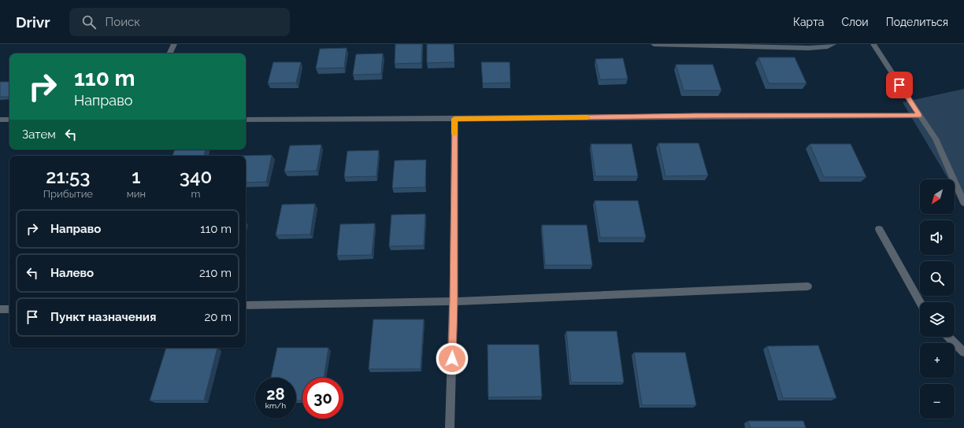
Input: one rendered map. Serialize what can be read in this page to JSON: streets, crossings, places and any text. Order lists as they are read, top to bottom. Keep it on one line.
{"north":"bottom left","page":{"header":"Drivr","search":"Поиск","nav":["Карта","Слои","Поделиться"],"turn":["110 m","Направо"],"then":"Затем","eta":["21:53","Прибытие","1","мин","340","m"],"map_buttons":["+","−"],"list":[{"name":"Направо","value":"110 m"},{"name":"Налево","value":"210 m"},{"name":"Пункт назначения","value":"20 m"}],"speed":"28 km/h","limit":"30"}}
